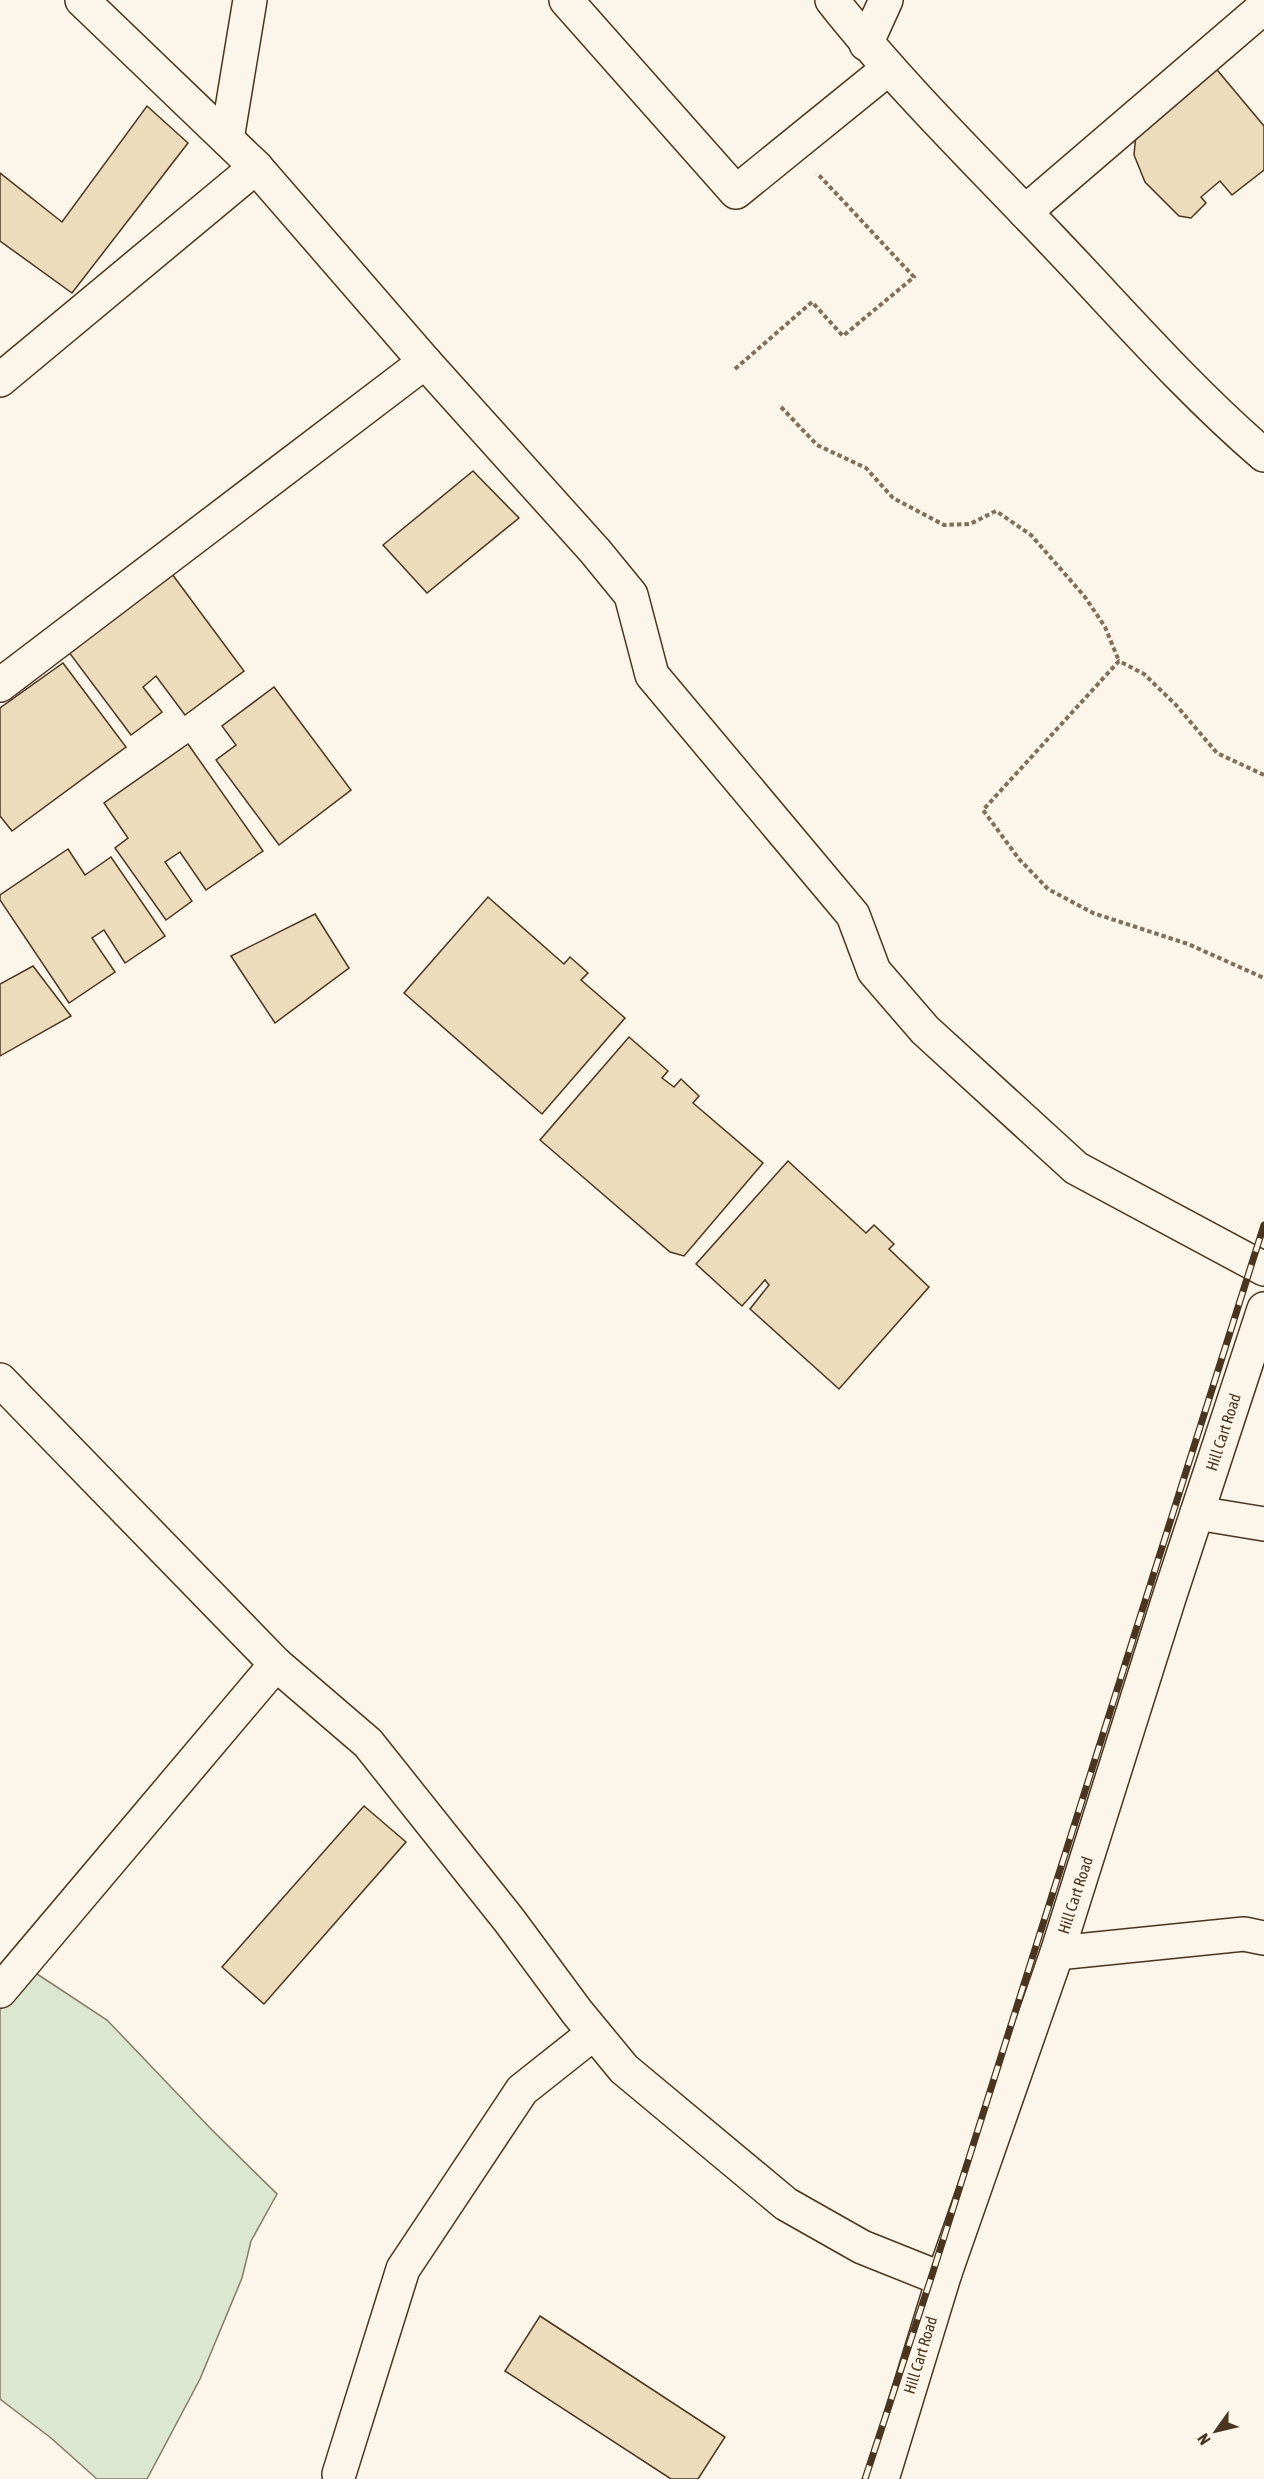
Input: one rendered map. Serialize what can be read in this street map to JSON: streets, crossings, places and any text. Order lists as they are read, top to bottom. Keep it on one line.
{"streets":{"main road":["Hill Cart Road"]},"north":"bottom left"}
